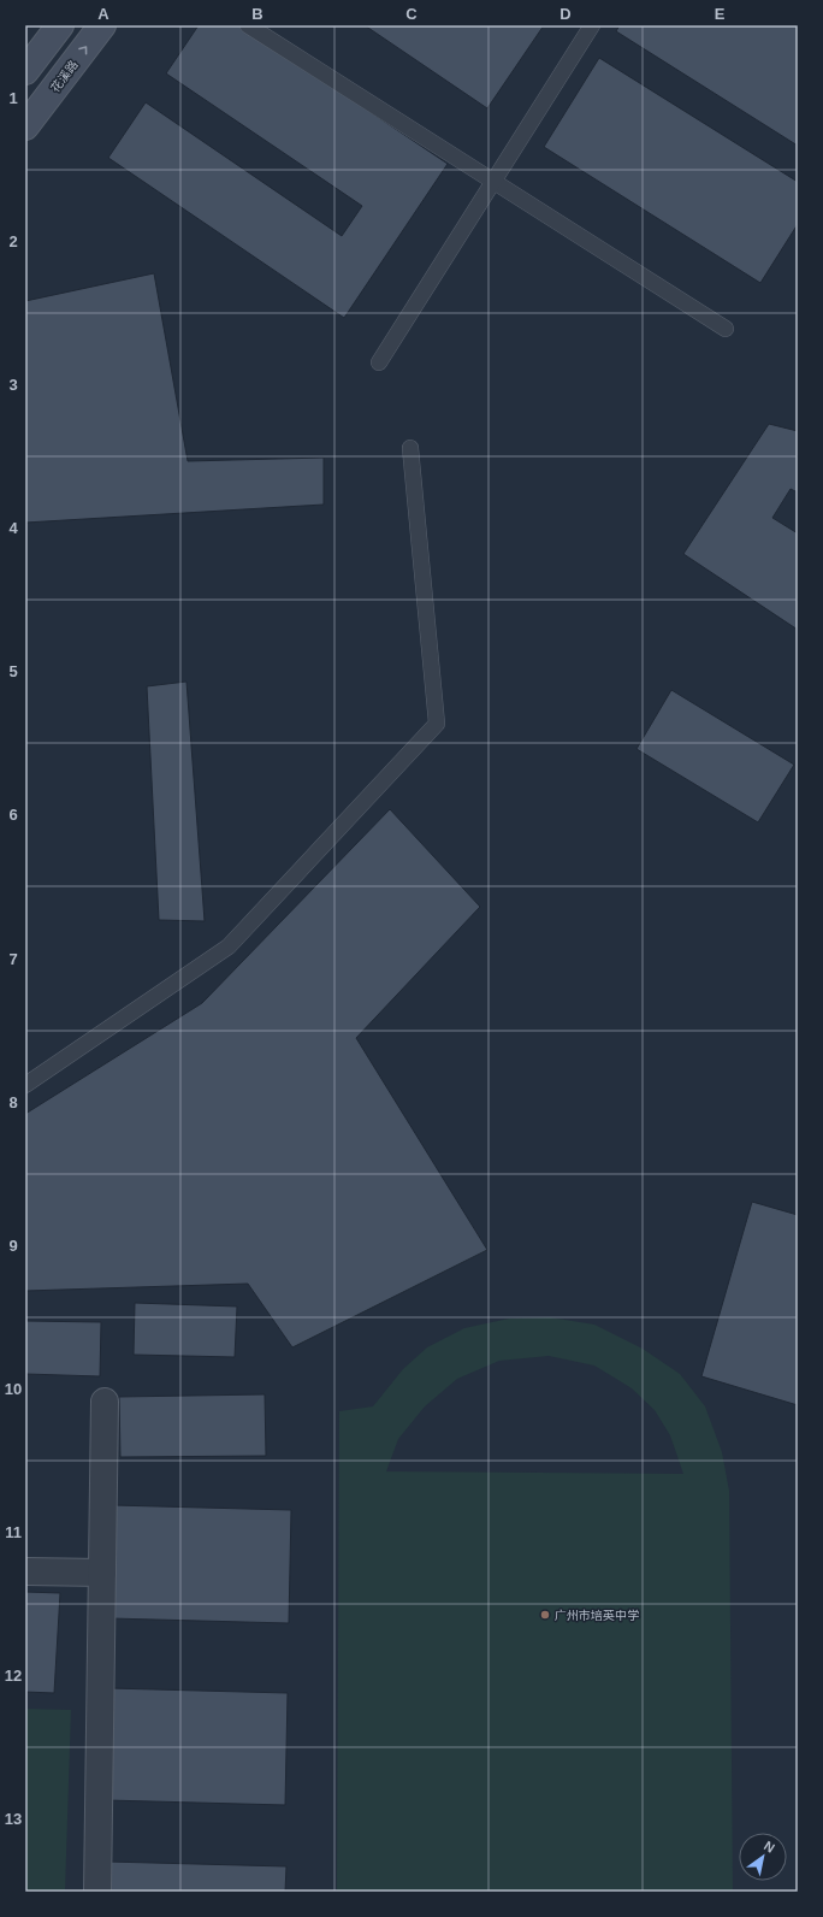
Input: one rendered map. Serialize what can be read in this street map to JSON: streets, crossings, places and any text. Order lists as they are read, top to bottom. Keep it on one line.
{"streets":{"street":["花溪路"]},"places":["广州市培英中学"],"north":"top right","grid":{"columns":["A","B","C","D","E"],"rows":["1","2","3","4","5","6","7","8","9","10","11","12","13"]}}
